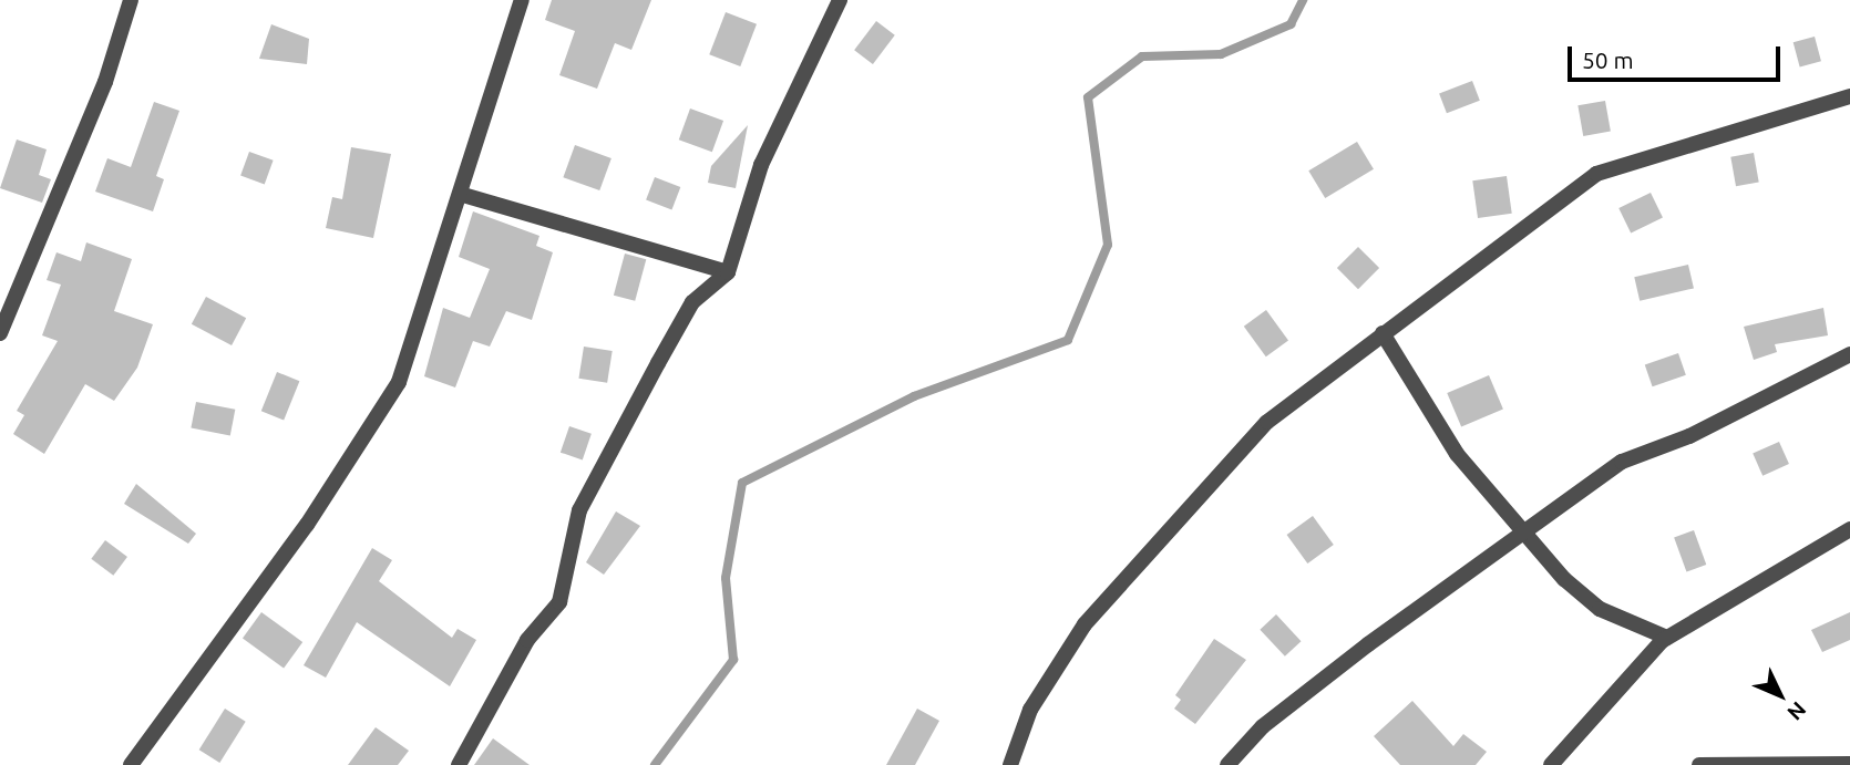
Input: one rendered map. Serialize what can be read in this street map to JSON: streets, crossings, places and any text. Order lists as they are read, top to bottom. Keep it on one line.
{"scale_bar":"50 m","north":"bottom right"}
